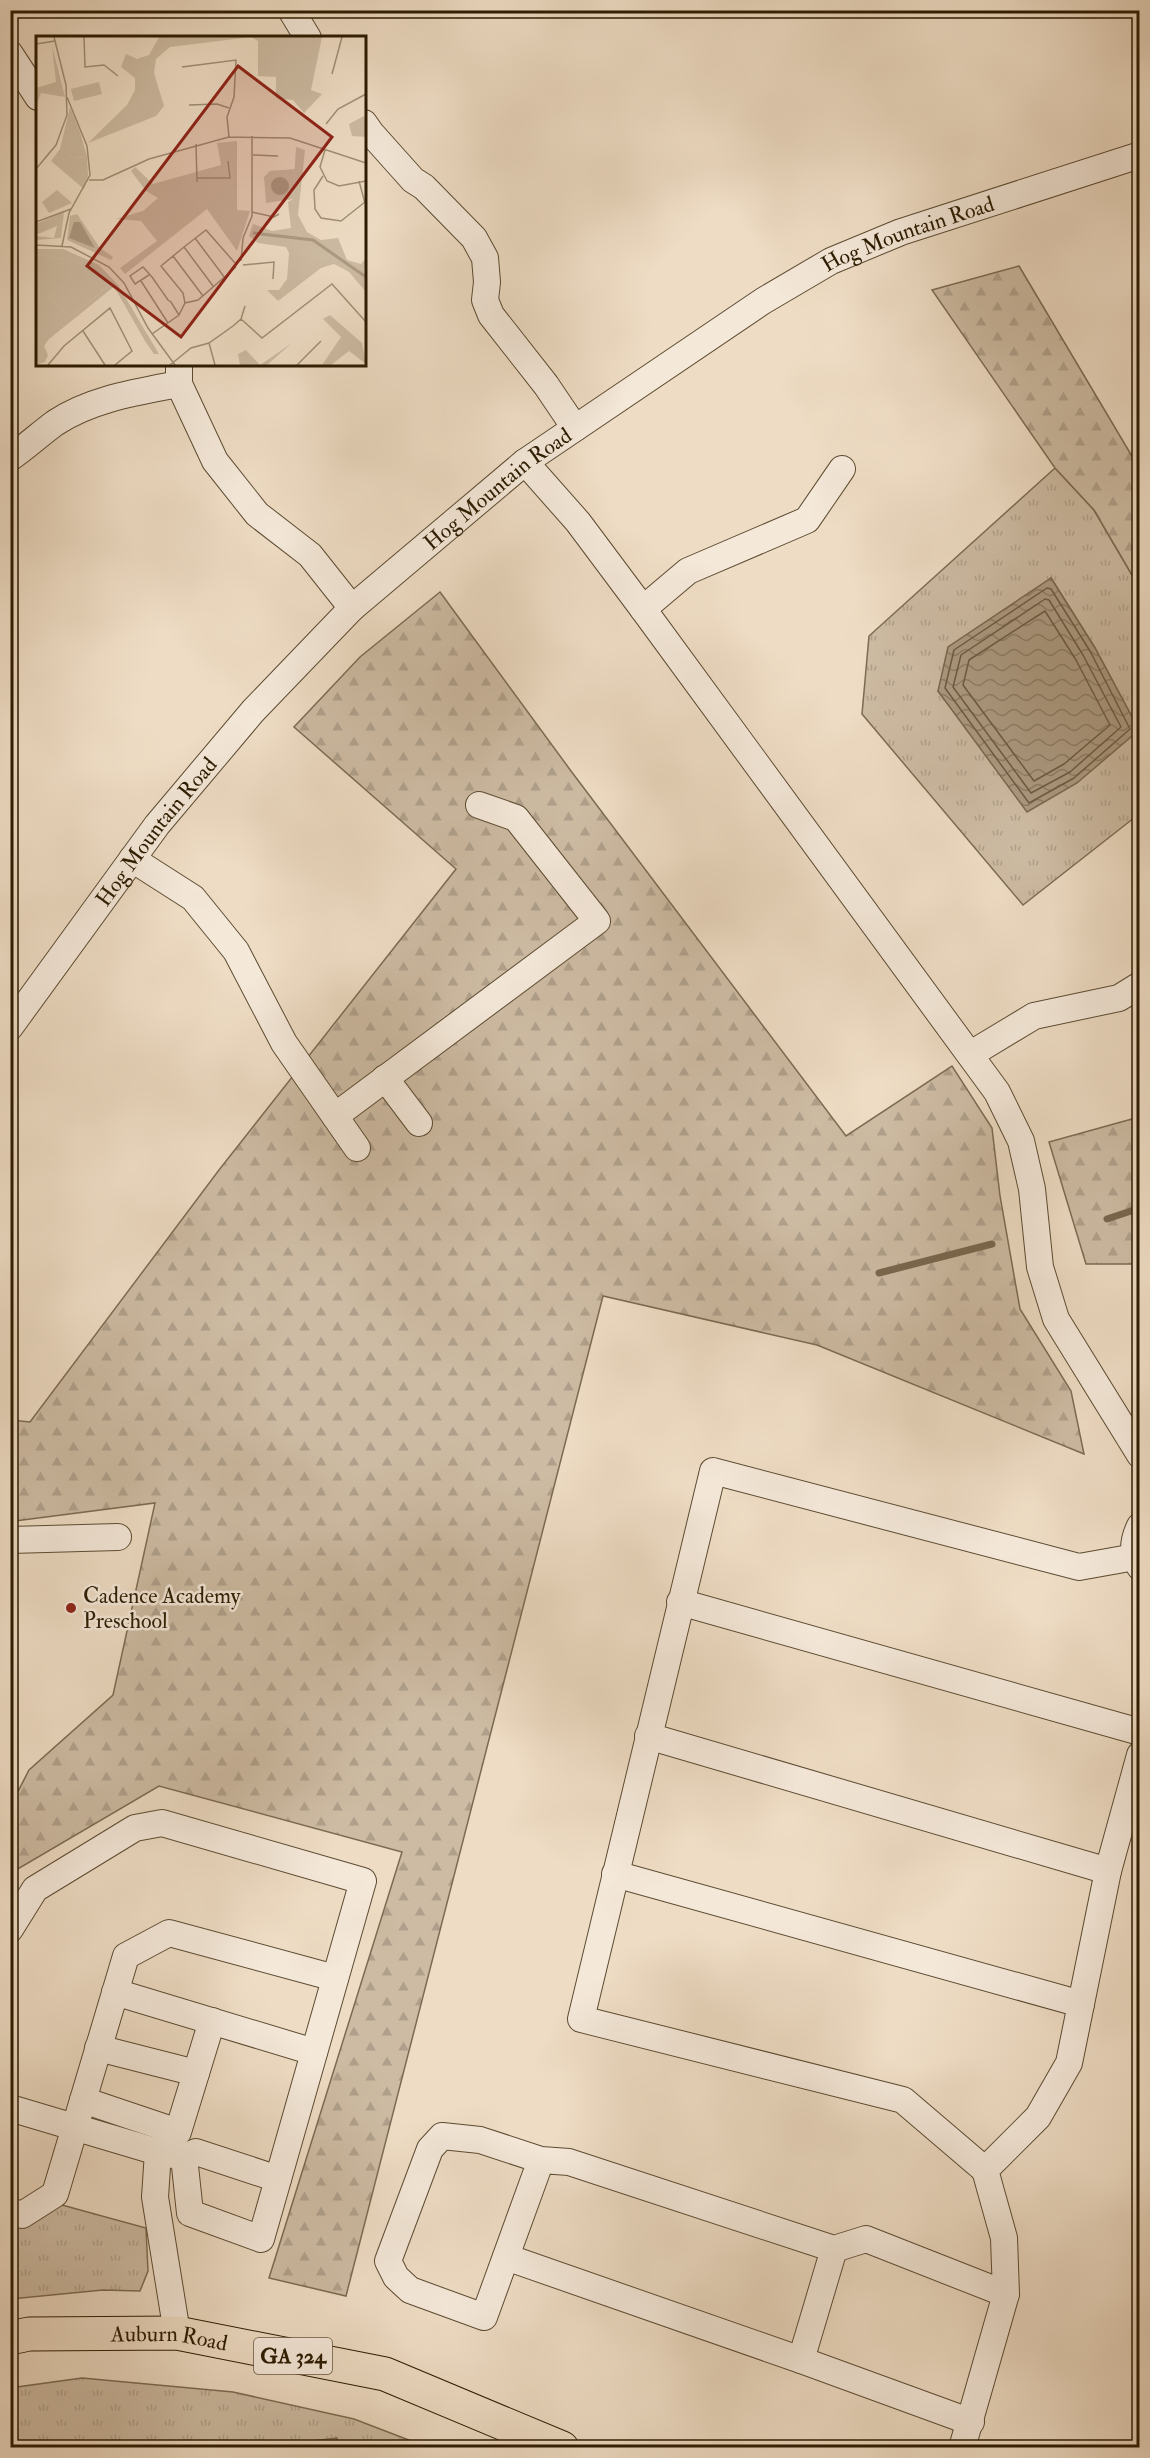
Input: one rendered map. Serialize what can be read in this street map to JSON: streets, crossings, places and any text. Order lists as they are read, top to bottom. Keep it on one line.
{"streets":{"main road":["Auburn Road","GA 324"],"street":["Hog Mountain Road"]},"places":["Cadence Academy Preschool"]}
